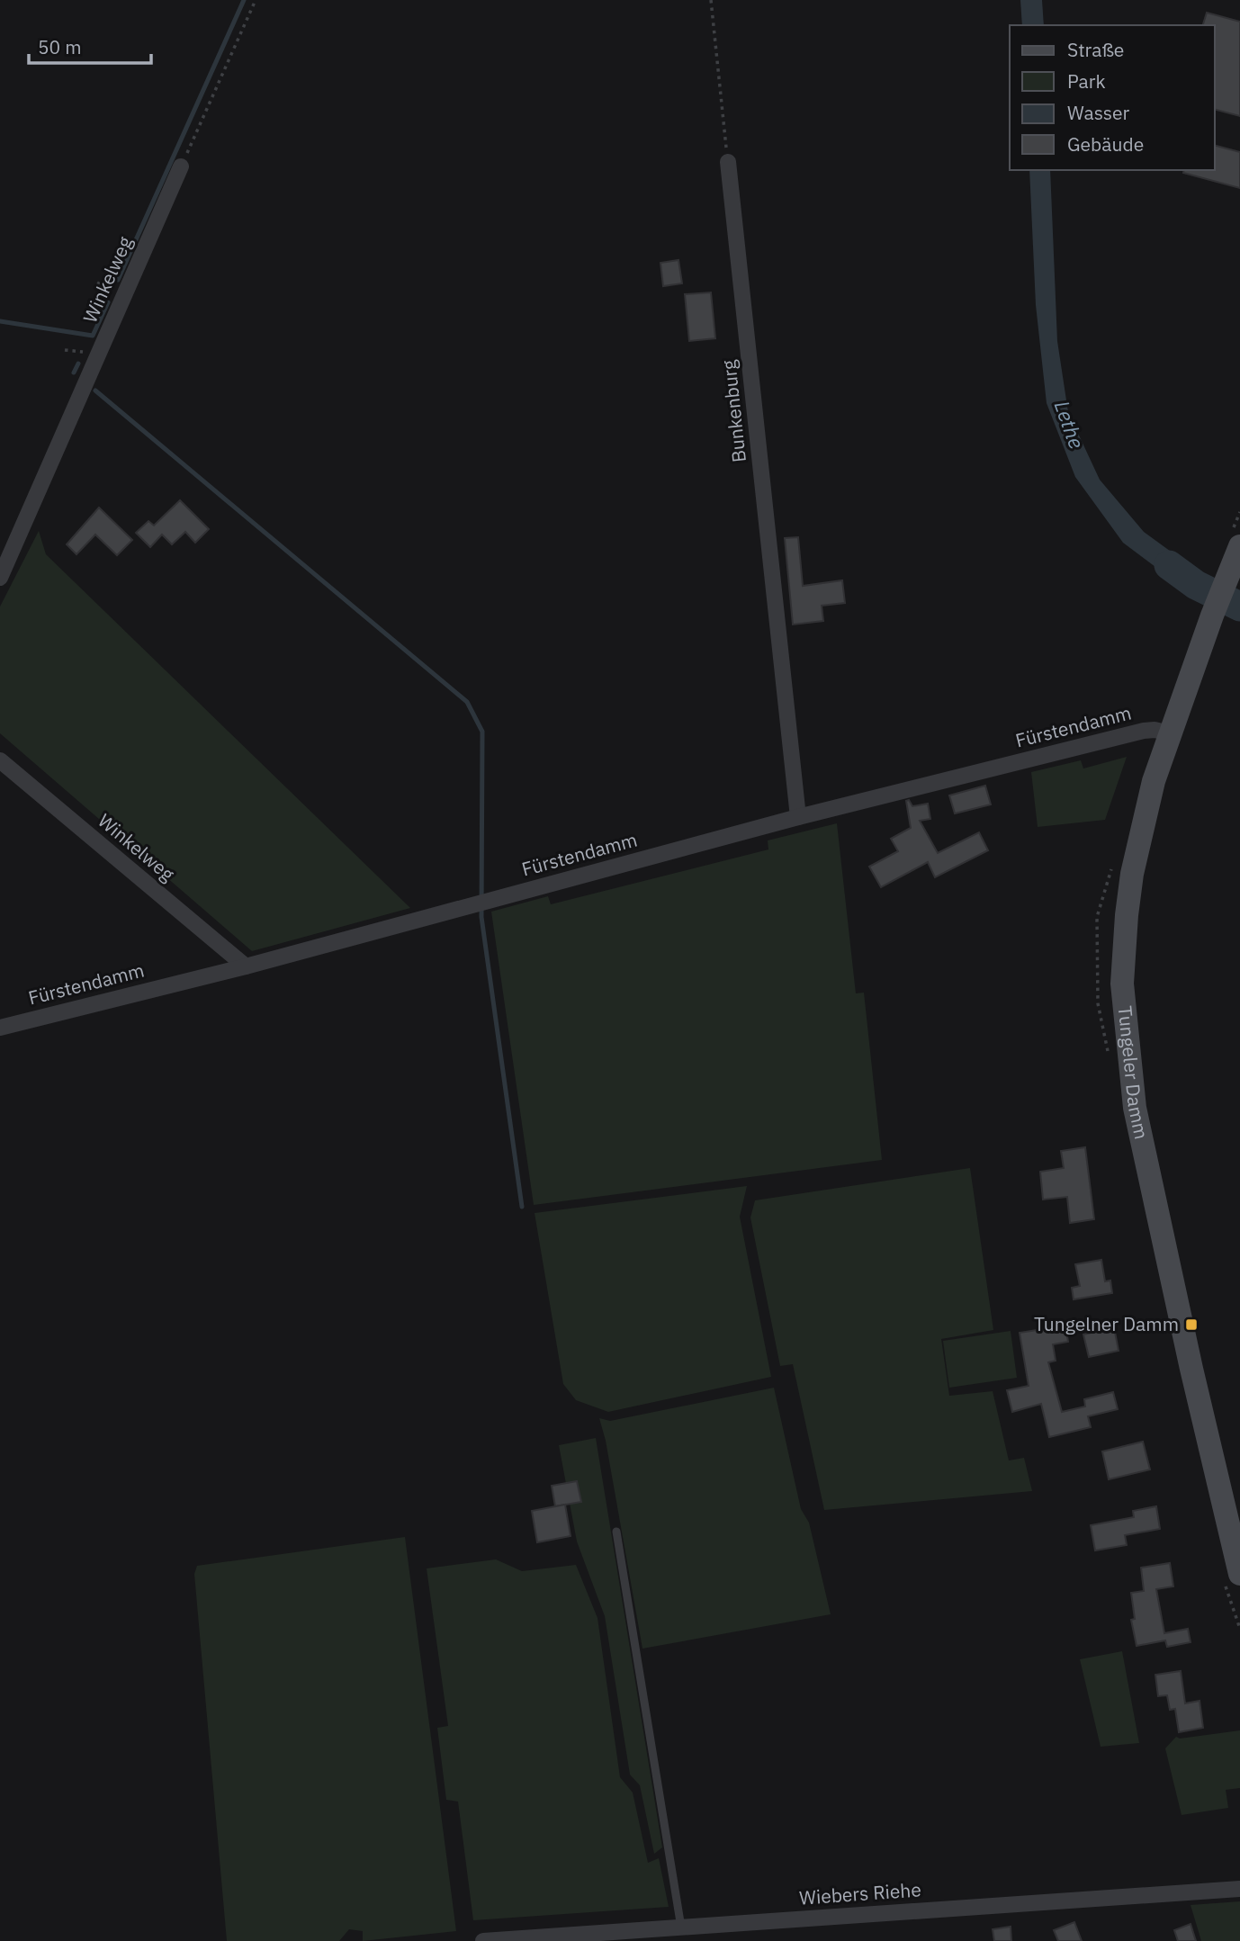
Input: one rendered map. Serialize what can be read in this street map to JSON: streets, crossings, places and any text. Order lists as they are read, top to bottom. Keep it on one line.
{"streets":{"street":["Winkelweg","Bunkenburg","Fürstendamm","Tungeler Damm","Wiebers Riehe"]},"crossings":[["Winkelweg","Fürstendamm"],["Bunkenburg","Fürstendamm"],["Fürstendamm","Tungeler Damm"]],"water":["Lethe"],"places":{"transit":["Tungelner Damm"]},"legend":["Straße","Park","Wasser","Gebäude"],"scale_bar":"50 m"}
